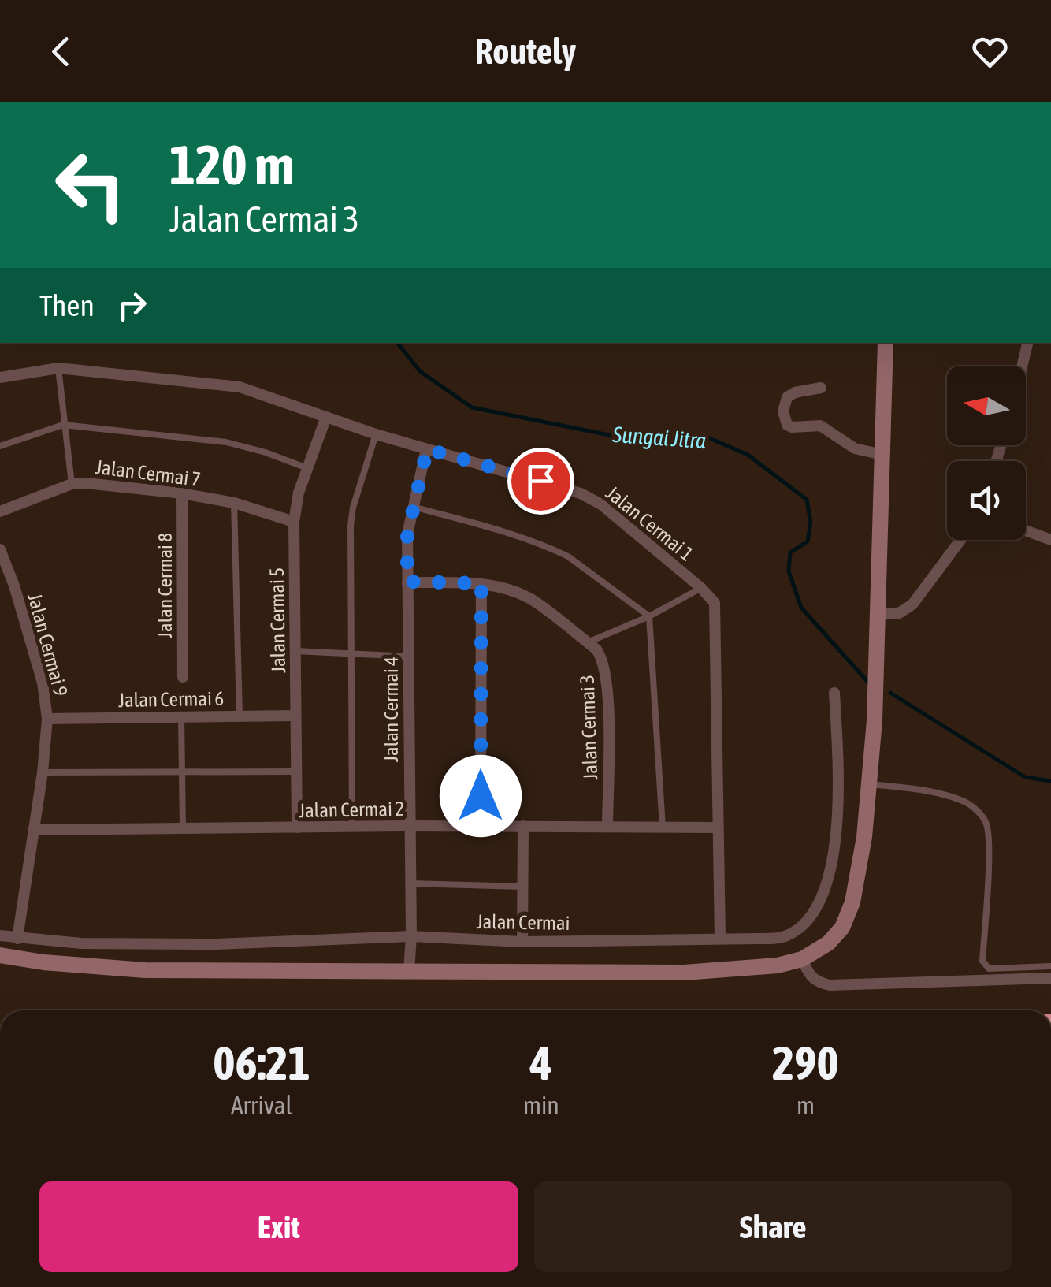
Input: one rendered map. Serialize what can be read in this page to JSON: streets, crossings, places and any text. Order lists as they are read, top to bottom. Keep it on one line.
{"streets":{"street":["Jalan Cermai 7","Jalan Cermai 1","Jalan Cermai 8","Jalan Cermai 5","Jalan Cermai 9","Jalan Cermai 6","Jalan Cermai 4","Jalan Cermai 3","Jalan Cermai 2","Jalan Cermai"]},"crossings":[["Jalan Cermai 7","Jalan Cermai 8"],["Jalan Cermai 7","Jalan Cermai 5"],["Jalan Cermai 1","Jalan Cermai 5"],["Jalan Cermai 1","Jalan Cermai 4"],["Jalan Cermai 1","Jalan Cermai 2"],["Jalan Cermai 1","Jalan Cermai"],["Jalan Cermai 5","Jalan Cermai 6"],["Jalan Cermai 5","Jalan Cermai 2"],["Jalan Cermai 9","Jalan Cermai 6"],["Jalan Cermai 9","Jalan Cermai 2"],["Jalan Cermai 9","Jalan Cermai"],["Jalan Cermai 4","Jalan Cermai 3"],["Jalan Cermai 4","Jalan Cermai 2"],["Jalan Cermai 4","Jalan Cermai"],["Jalan Cermai 3","Jalan Cermai 2"]],"water":["Sungai Jitra"],"north":"left","page":{"header":"Routely","turn":["120 m","Jalan Cermai 3"],"then":"Then","eta":["06:21","Arrival","4","min","290","m"],"buttons":["Exit","Share"]}}
